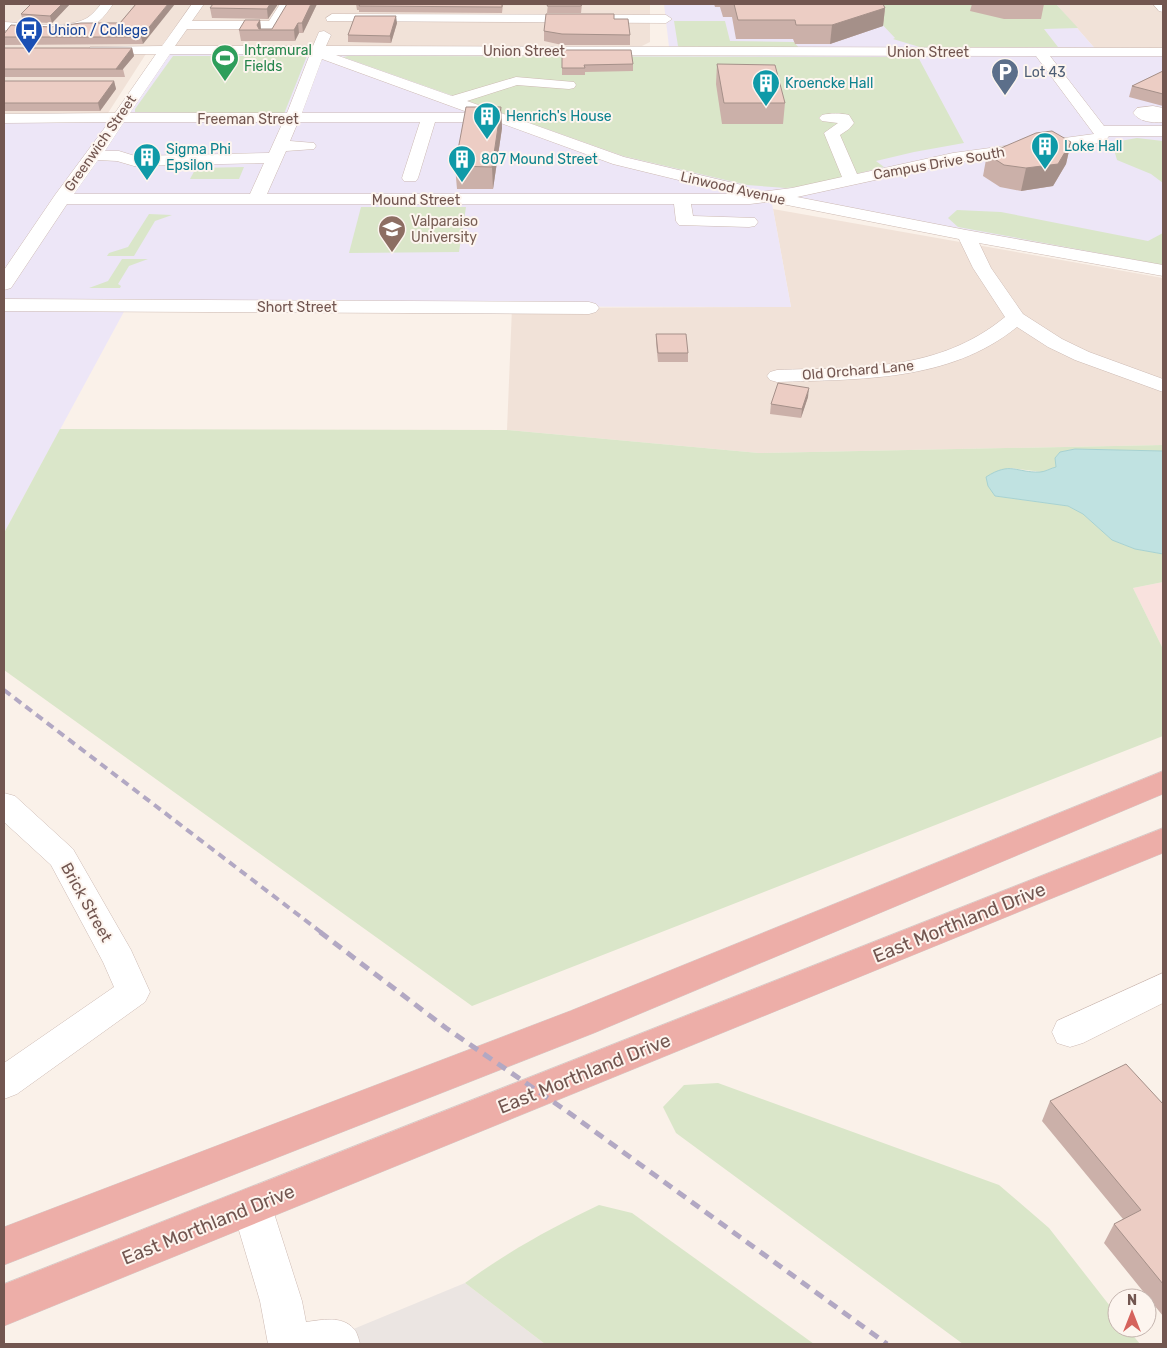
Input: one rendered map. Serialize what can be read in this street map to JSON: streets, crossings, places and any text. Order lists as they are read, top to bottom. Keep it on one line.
{"streets":{"highway":["East Morthland Drive"],"street":["Union Street","Freeman Street","Greenwich Street","Campus Drive South","Linwood Avenue","Mound Street","Short Street","Old Orchard Lane","Brick Street"]},"crossings":[["Union Street","Greenwich Street"],["Union Street","Linwood Avenue"],["Freeman Street","Greenwich Street"],["Freeman Street","Linwood Avenue"],["Greenwich Street","Mound Street"],["Campus Drive South","Linwood Avenue"],["Campus Drive South","Mound Street"],["Linwood Avenue","Mound Street"]],"places":{"bus stop":["Union / College"],"sports":["Intramural Fields"],"parking":["Lot 43"],"building":["Kroencke Hall","Henrich's House","Loke Hall","Sigma Phi Epsilon","807 Mound Street"],"school or university":["Valparaiso University"]},"north":"top"}
